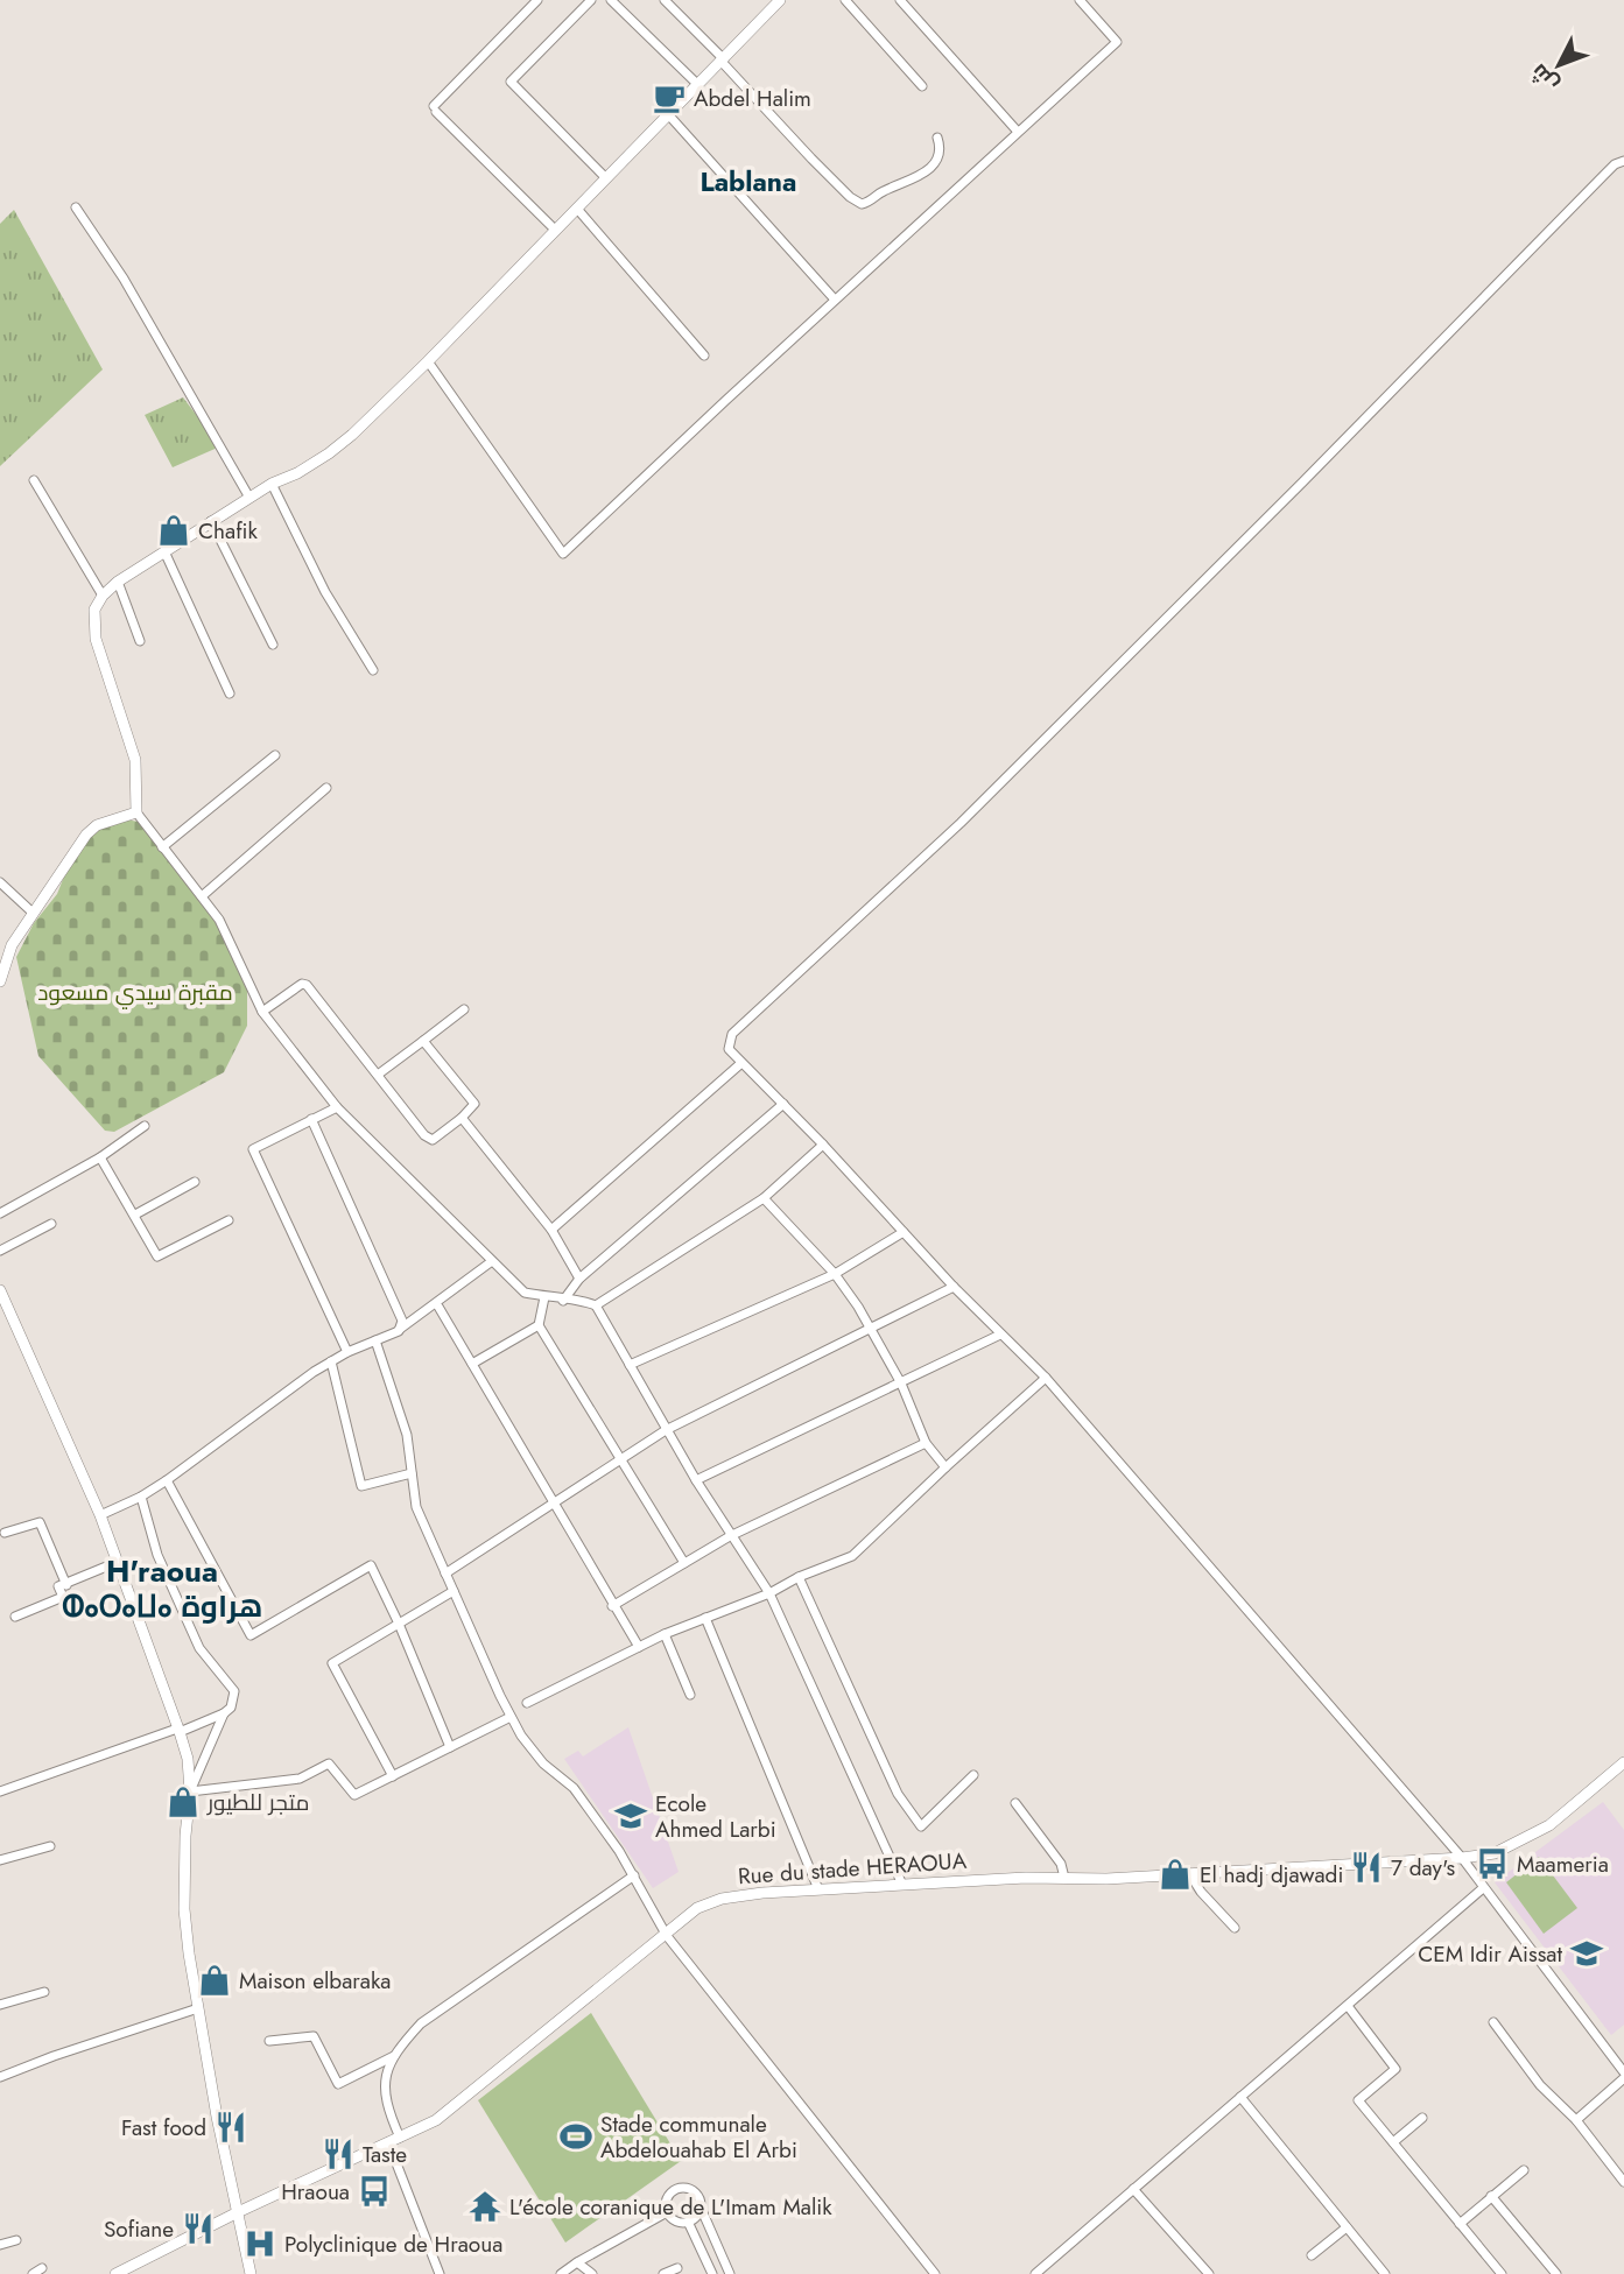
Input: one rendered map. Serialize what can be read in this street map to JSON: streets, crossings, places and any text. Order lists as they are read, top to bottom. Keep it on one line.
{"streets":{"street":["Rue du stade HERAOUA"]},"districts":["Lablana","H'raoua ⵀⴰⵔⴰⵡⴰ هراوة"],"parks":["مقبرة سيدي مسعود"],"places":{"cafe":["Abdel Halim"],"shop":["Chafik","متجر للطيور","El hadj djawadi","Maison elbaraka"],"school or university":["Ecole Ahmed Larbi","CEM Idir Aissat"],"bus stop":["Maameria","Hraoua"],"restaurant":["7 day's","Fast food","Taste","Sofiane"],"sports":["Stade communale Abdelouahab El Arbi"],"temple":["L'école coranique de L'Imam Malik"],"hospital":["Polyclinique de Hraoua"]},"north":"bottom left"}
